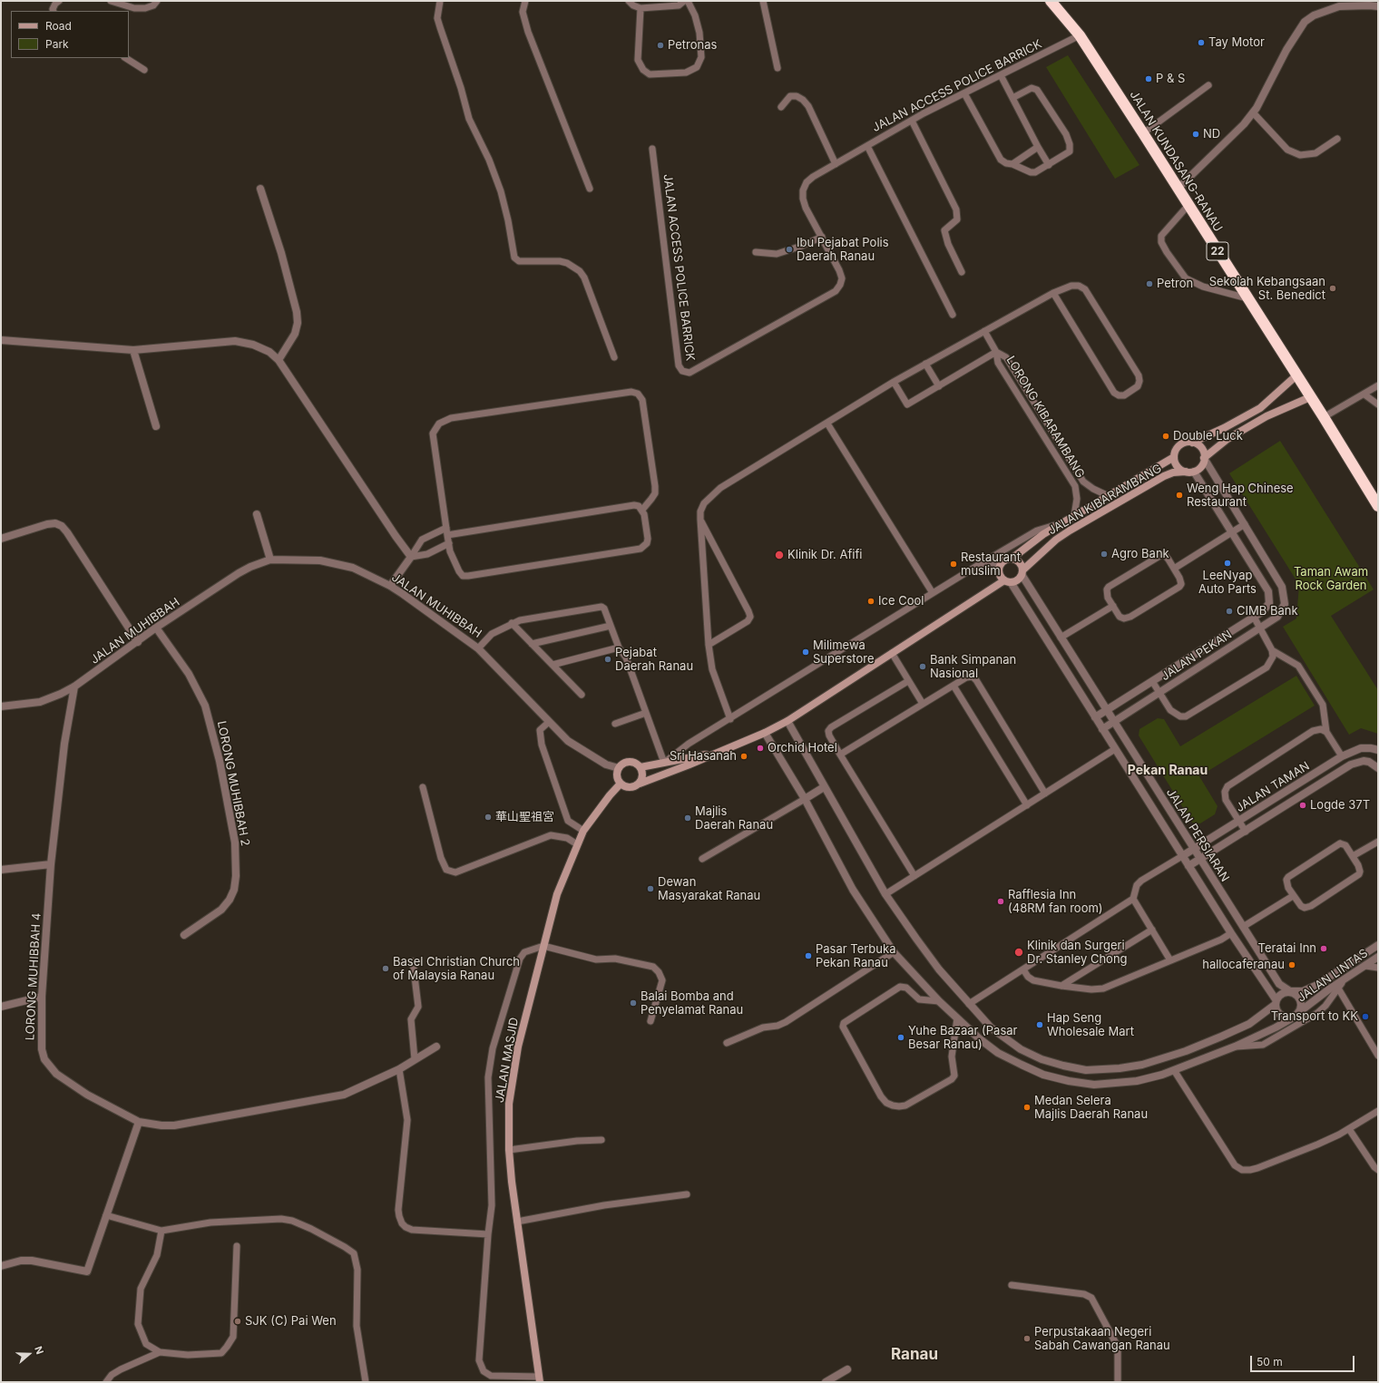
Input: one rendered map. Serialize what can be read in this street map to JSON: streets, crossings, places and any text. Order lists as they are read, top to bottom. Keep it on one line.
{"streets":{"highway":["JALAN KUNDASANG-RANAU","22"],"street":["JALAN KIBARAMBANG","JALAN MUHIBBAH","JALAN PEKAN","LORONG MUHIBBAH 2","JALAN TAMAN","JALAN PERSIARAN","JALAN LINTAS","LORONG MUHIBBAH 4","JALAN MASJID"],"lane":["JALAN ACCESS POLICE BARRICK","LORONG KIBARAMBANG"]},"crossings":[["JALAN ACCESS POLICE BARRICK","JALAN KUNDASANG-RANAU"],["LORONG KIBARAMBANG","JALAN KIBARAMBANG"],["JALAN KIBARAMBANG","JALAN PEKAN"],["JALAN KIBARAMBANG","JALAN PERSIARAN"],["JALAN MUHIBBAH","LORONG MUHIBBAH 2"],["JALAN MUHIBBAH","LORONG MUHIBBAH 4"],["JALAN MUHIBBAH","JALAN MASJID"],["JALAN PEKAN","JALAN PERSIARAN"],["JALAN TAMAN","JALAN PERSIARAN"],["JALAN PERSIARAN","JALAN LINTAS"]],"districts":["Pekan Ranau","Ranau"],"parks":["Taman Awam Rock Garden"],"places":["Tay Motor","Petronas","P & S","ND","Ibu Pejabat Polis Daerah Ranau","Petron","Sekolah Kebangsaan St. Benedict","Double Luck","Weng Hap Chinese Restaurant","Agro Bank","Klinik Dr. Afifi","LeeNyap Auto Parts","Restaurant muslim","Ice Cool","CIMB Bank","Milimewa Superstore","Pejabat Daerah Ranau","Bank Simpanan Nasional","Orchid Hotel","Sri Hasanah","Logde 37T","華山聖祖宮","Majlis Daerah Ranau","Dewan Masyarakat Ranau","Rafflesia Inn (48RM fan room)","Teratai Inn","Klinik dan Surgeri Dr. Stanley Chong","Pasar Terbuka Pekan Ranau","hallocaferanau","Basel Christian Church of Malaysia Ranau","Balai Bomba and Penyelamat Ranau","Transport to KK","Hap Seng Wholesale Mart","Yuhe Bazaar (Pasar Besar Ranau)","Medan Selera Majlis Daerah Ranau","SJK (C) Pai Wen","Perpustakaan Negeri Sabah Cawangan Ranau"],"legend":["Road","Park"],"scale_bar":"50 m","north":"right"}
